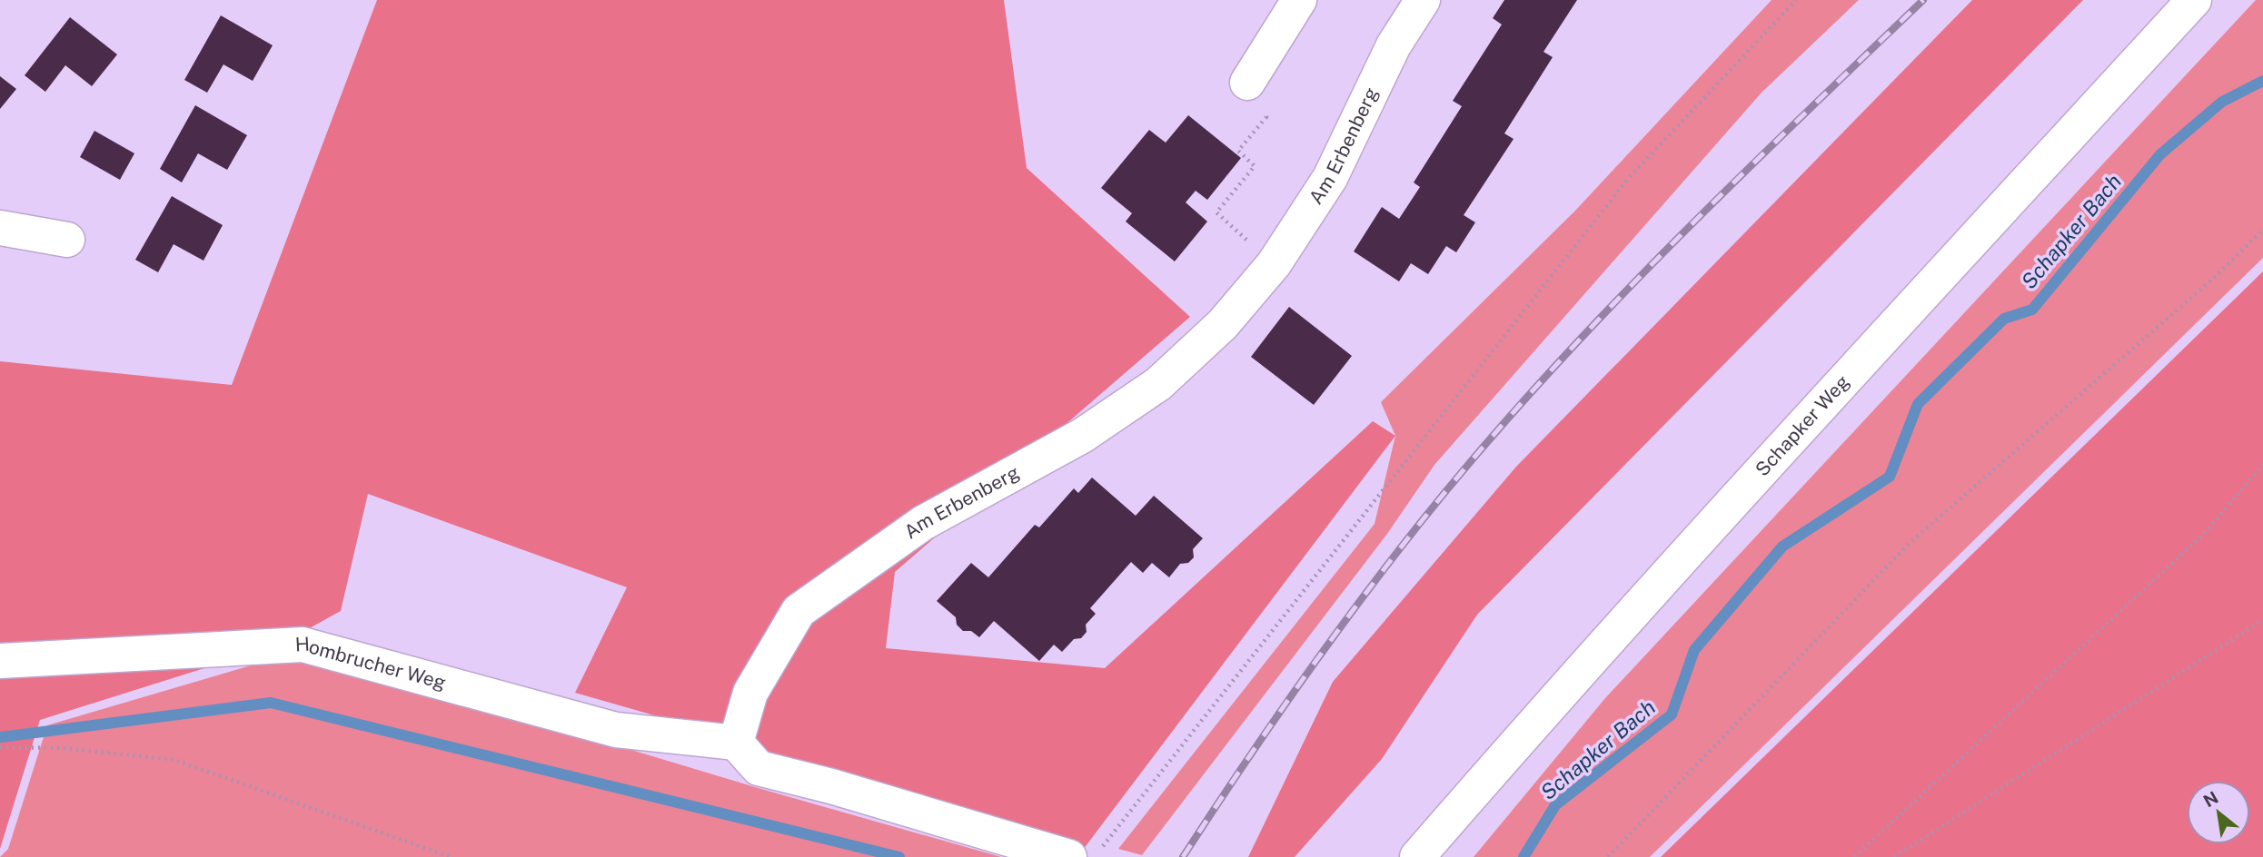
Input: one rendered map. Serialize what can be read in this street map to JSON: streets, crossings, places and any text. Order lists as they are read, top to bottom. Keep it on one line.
{"streets":{"street":["Am Erbenberg","Schapker Weg","Hombrucher Weg"]},"crossings":[["Am Erbenberg","Hombrucher Weg"]],"water":["Schapker Bach"],"north":"top left"}
